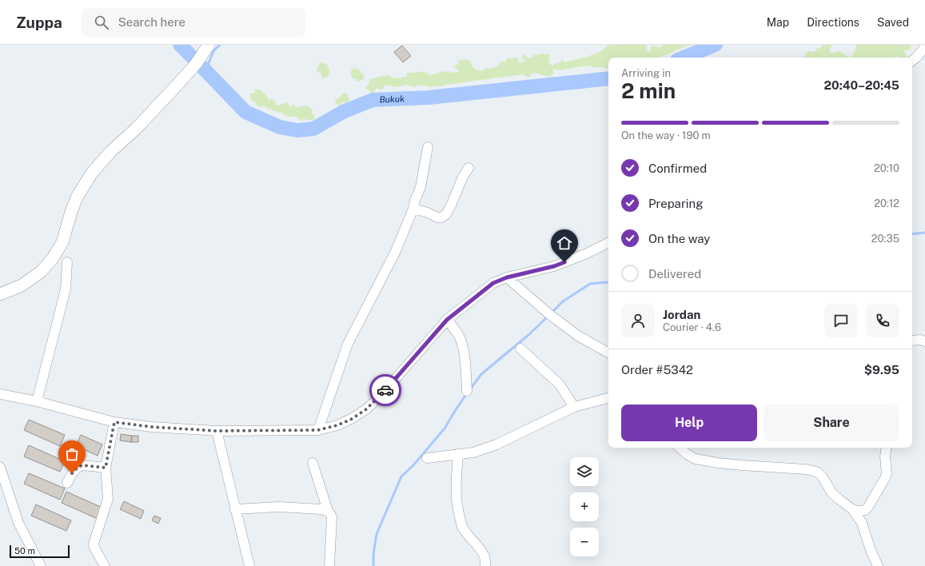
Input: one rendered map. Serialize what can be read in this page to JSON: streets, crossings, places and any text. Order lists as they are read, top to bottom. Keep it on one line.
{"water":["Bukuk"],"scale_bar":"50 m","page":{"header":"Zuppa","search":"Search here","nav":["Map","Directions","Saved"],"heading":["2 min","Arriving in","20:40–20:45"],"panel":["Jordan","Courier · 4.6","Order #5342","$9.95"],"bar":"On the way · 190 m","list":[["Confirmed","20:10"],["Preparing","20:12"],["On the way","20:35"],"Delivered"],"buttons":["Help","Share"],"map_buttons":["+","−"],"scale":"50 m"}}
